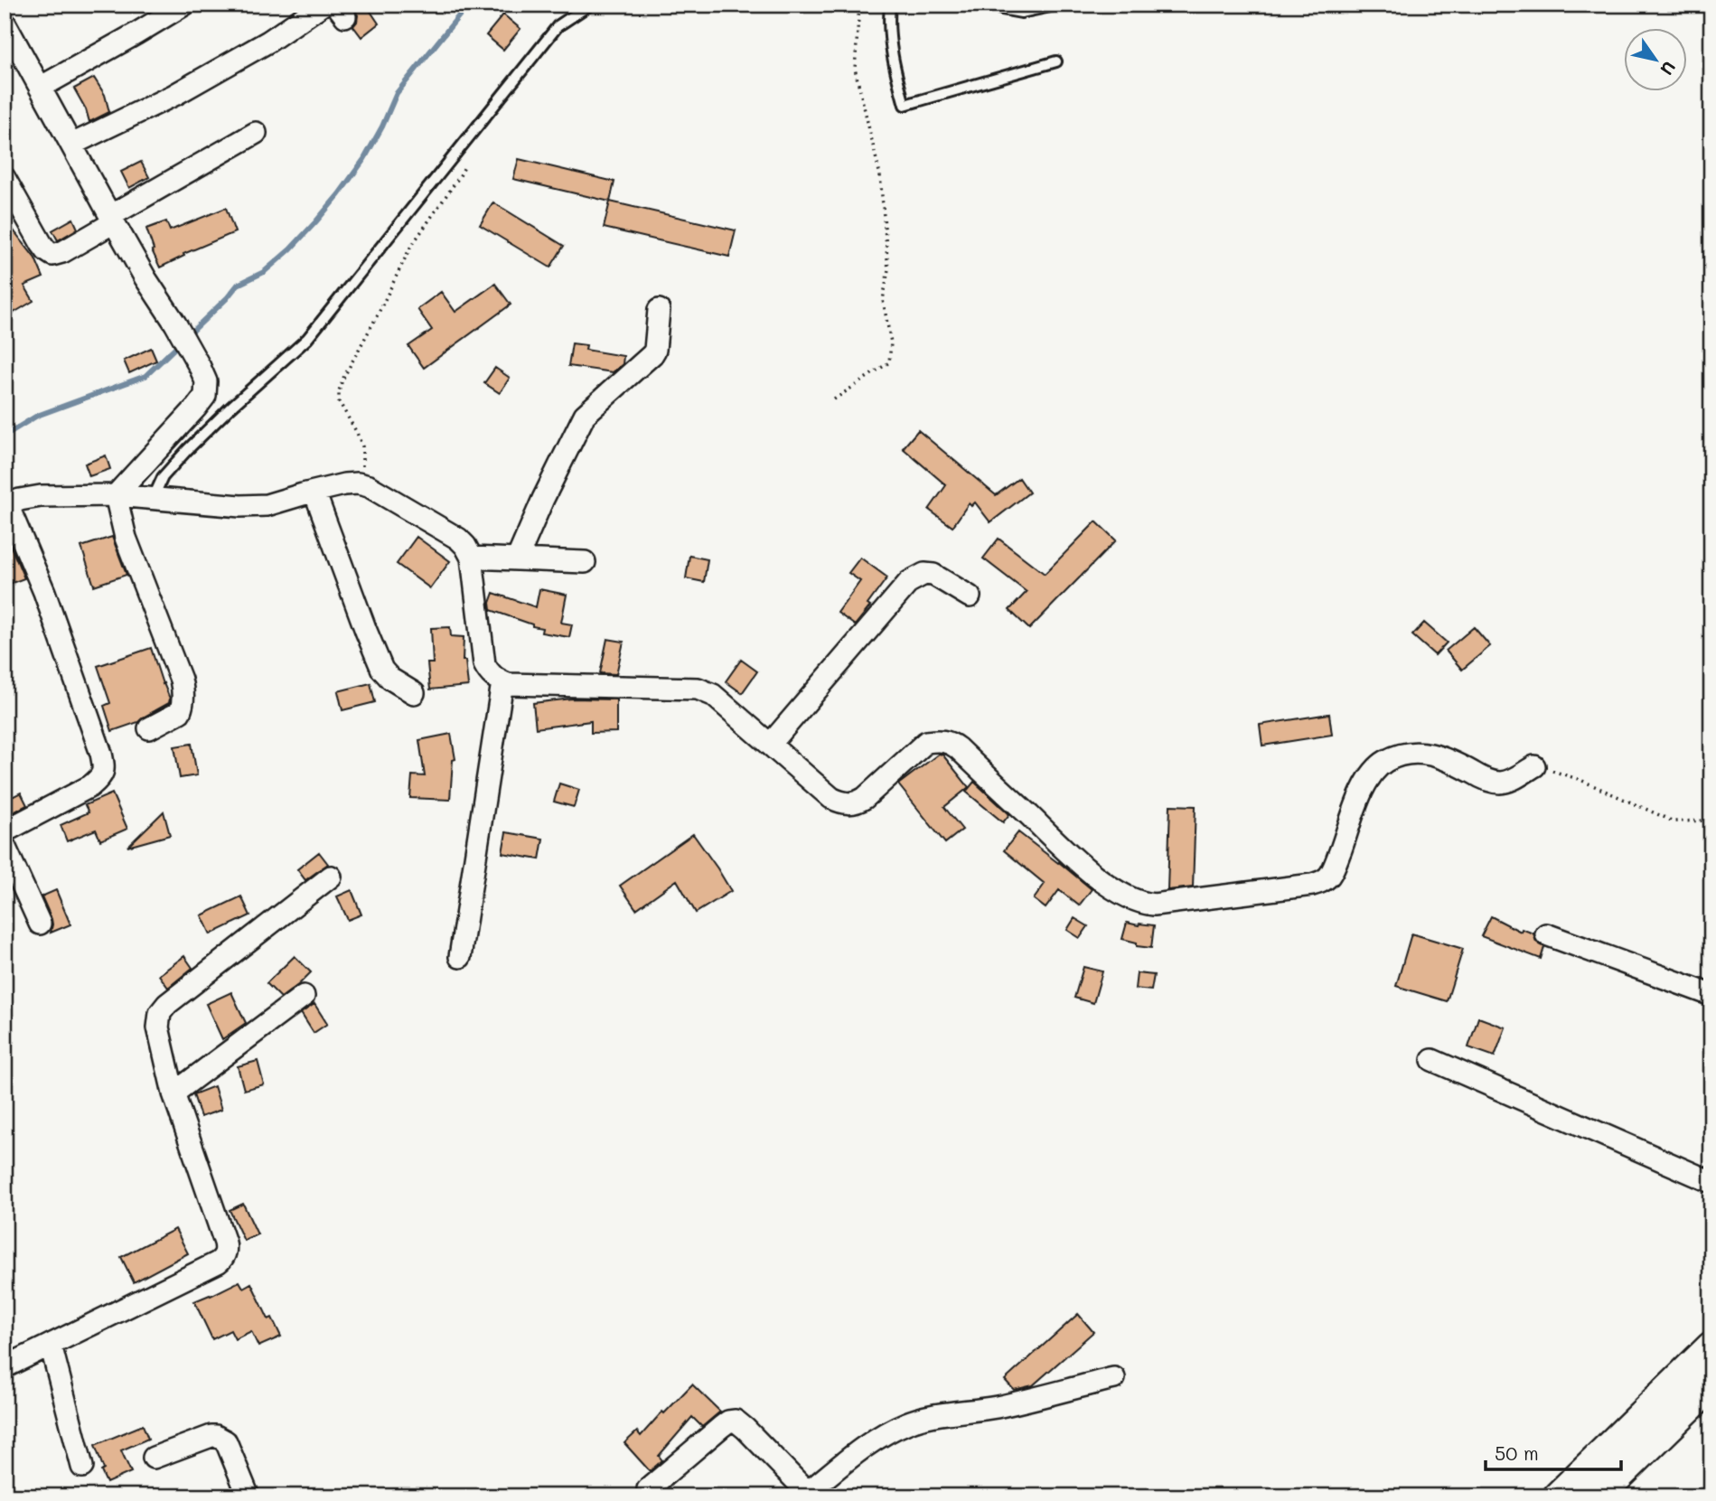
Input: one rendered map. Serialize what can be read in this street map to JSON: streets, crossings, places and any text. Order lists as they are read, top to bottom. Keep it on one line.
{"scale_bar":"50 m","north":"bottom right"}
